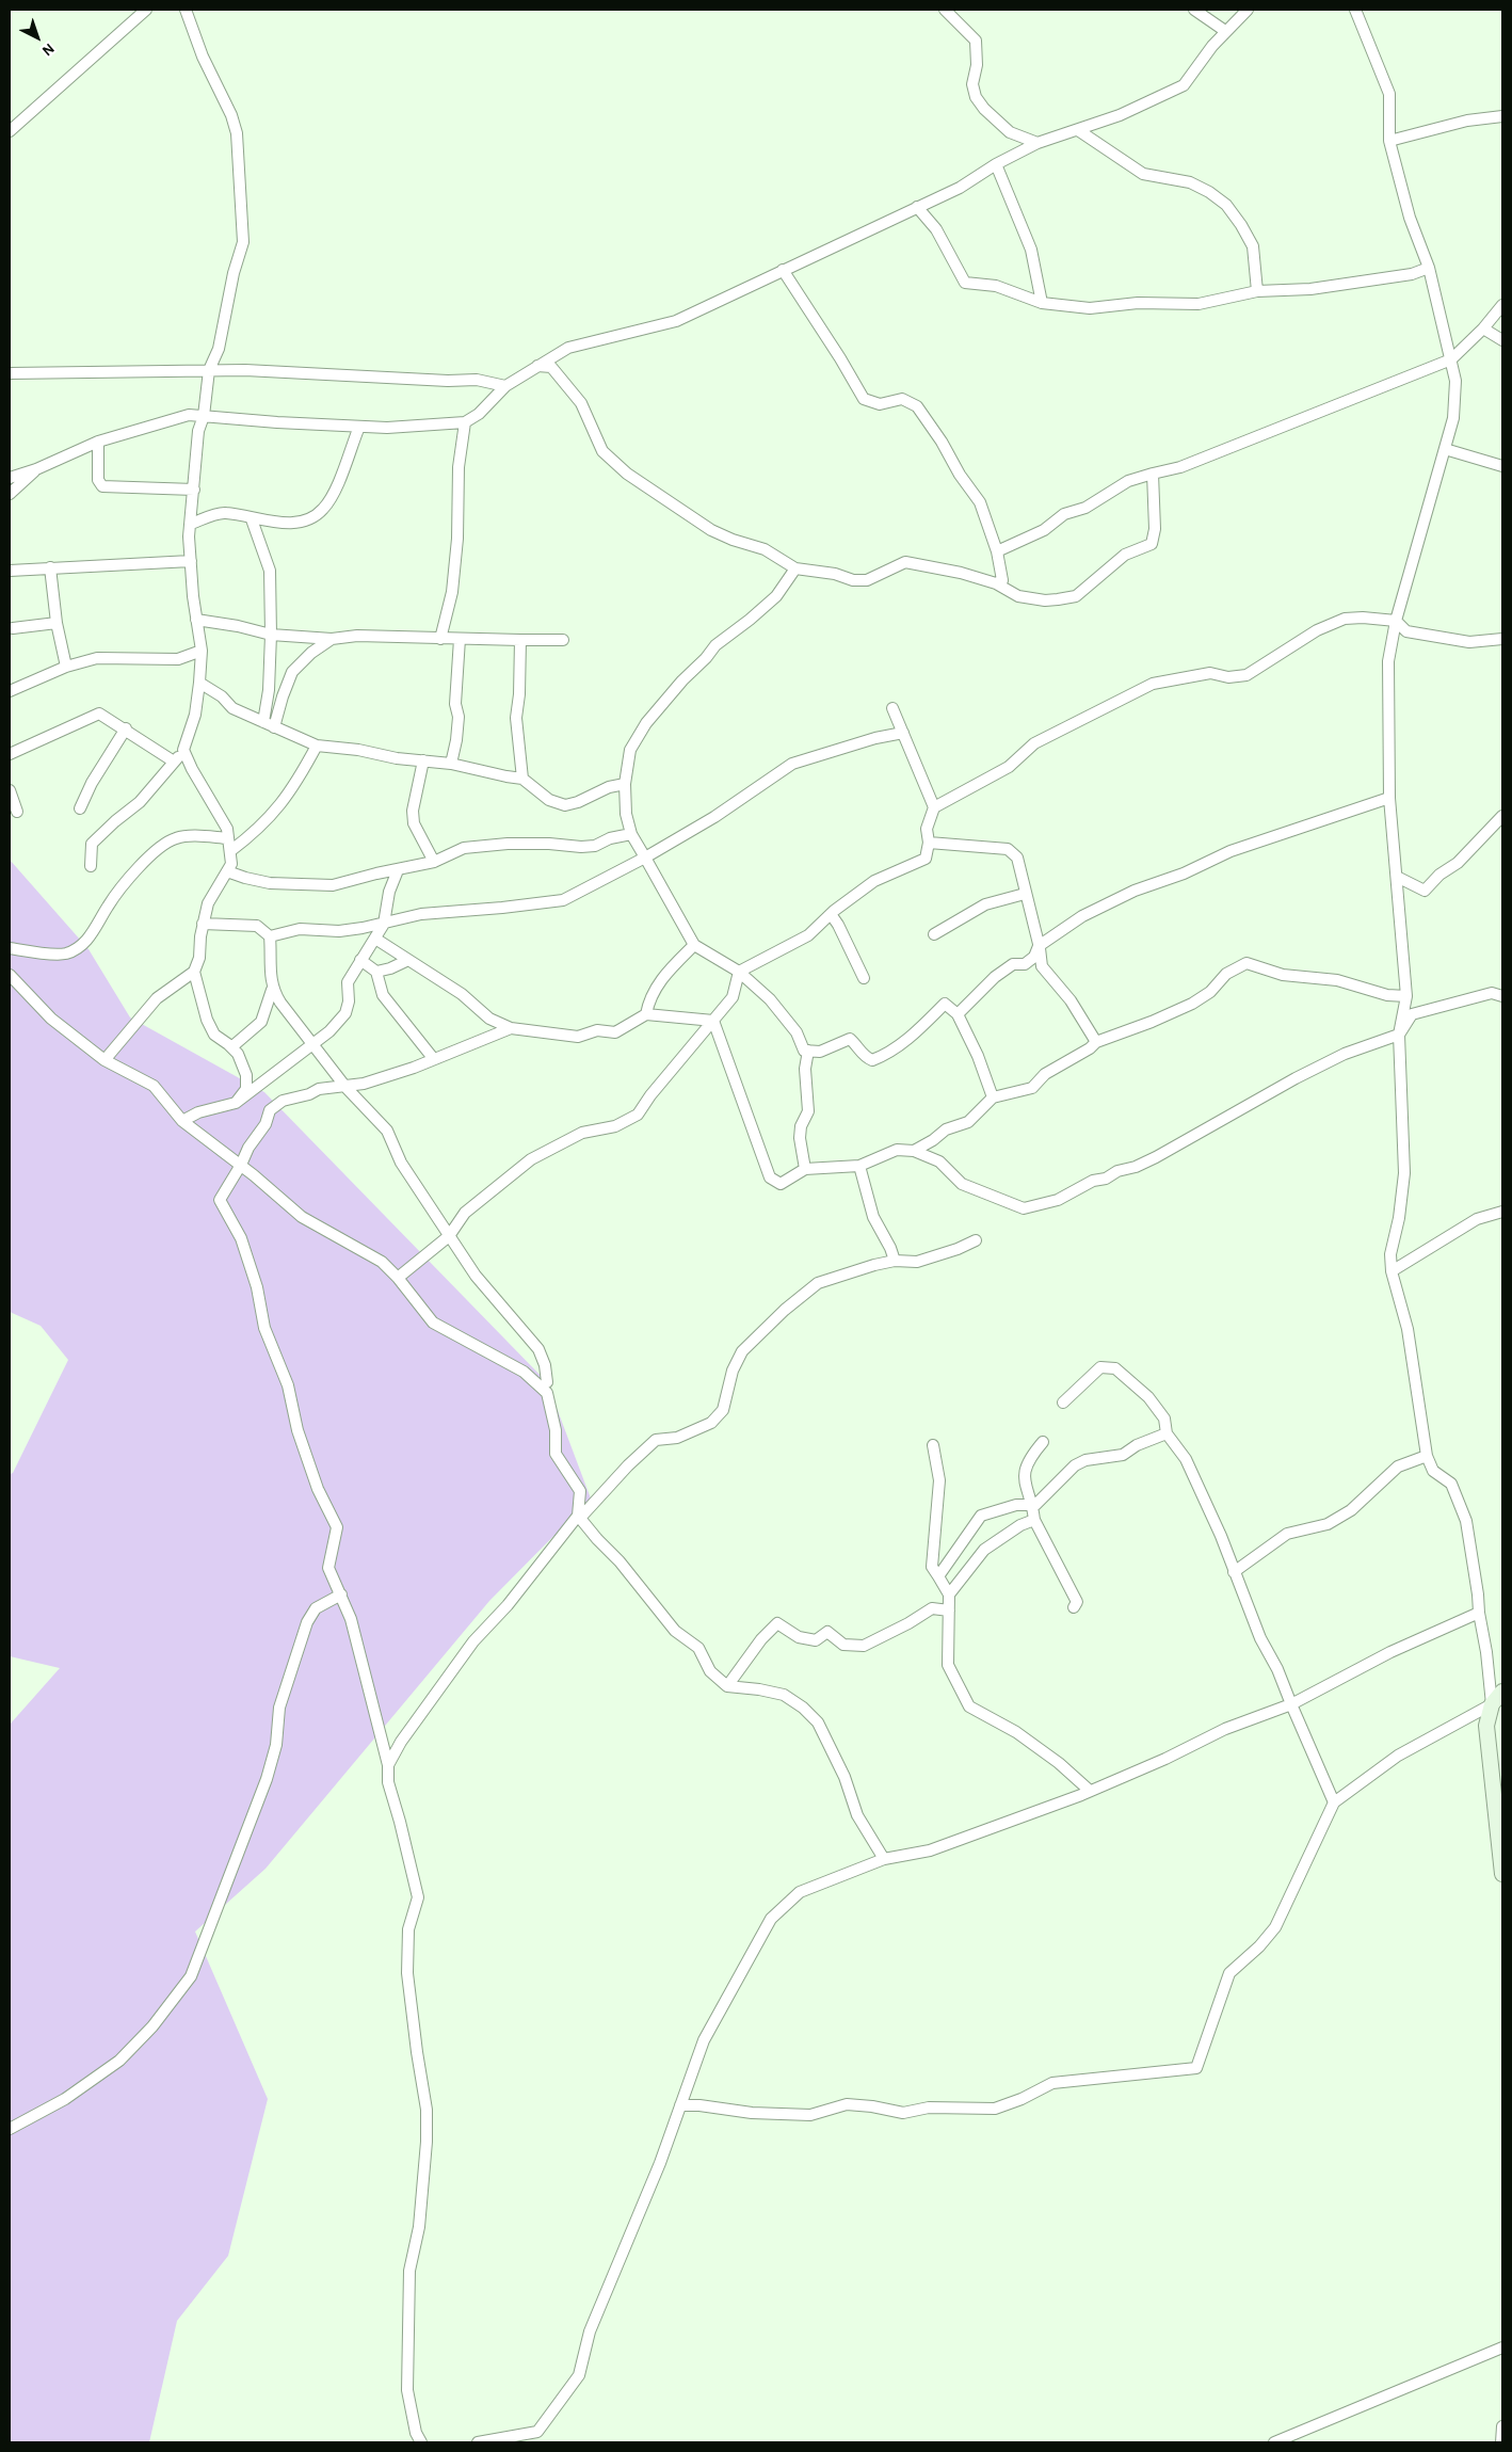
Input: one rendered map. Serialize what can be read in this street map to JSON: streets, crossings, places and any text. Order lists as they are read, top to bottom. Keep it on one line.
{"north":"bottom right"}
